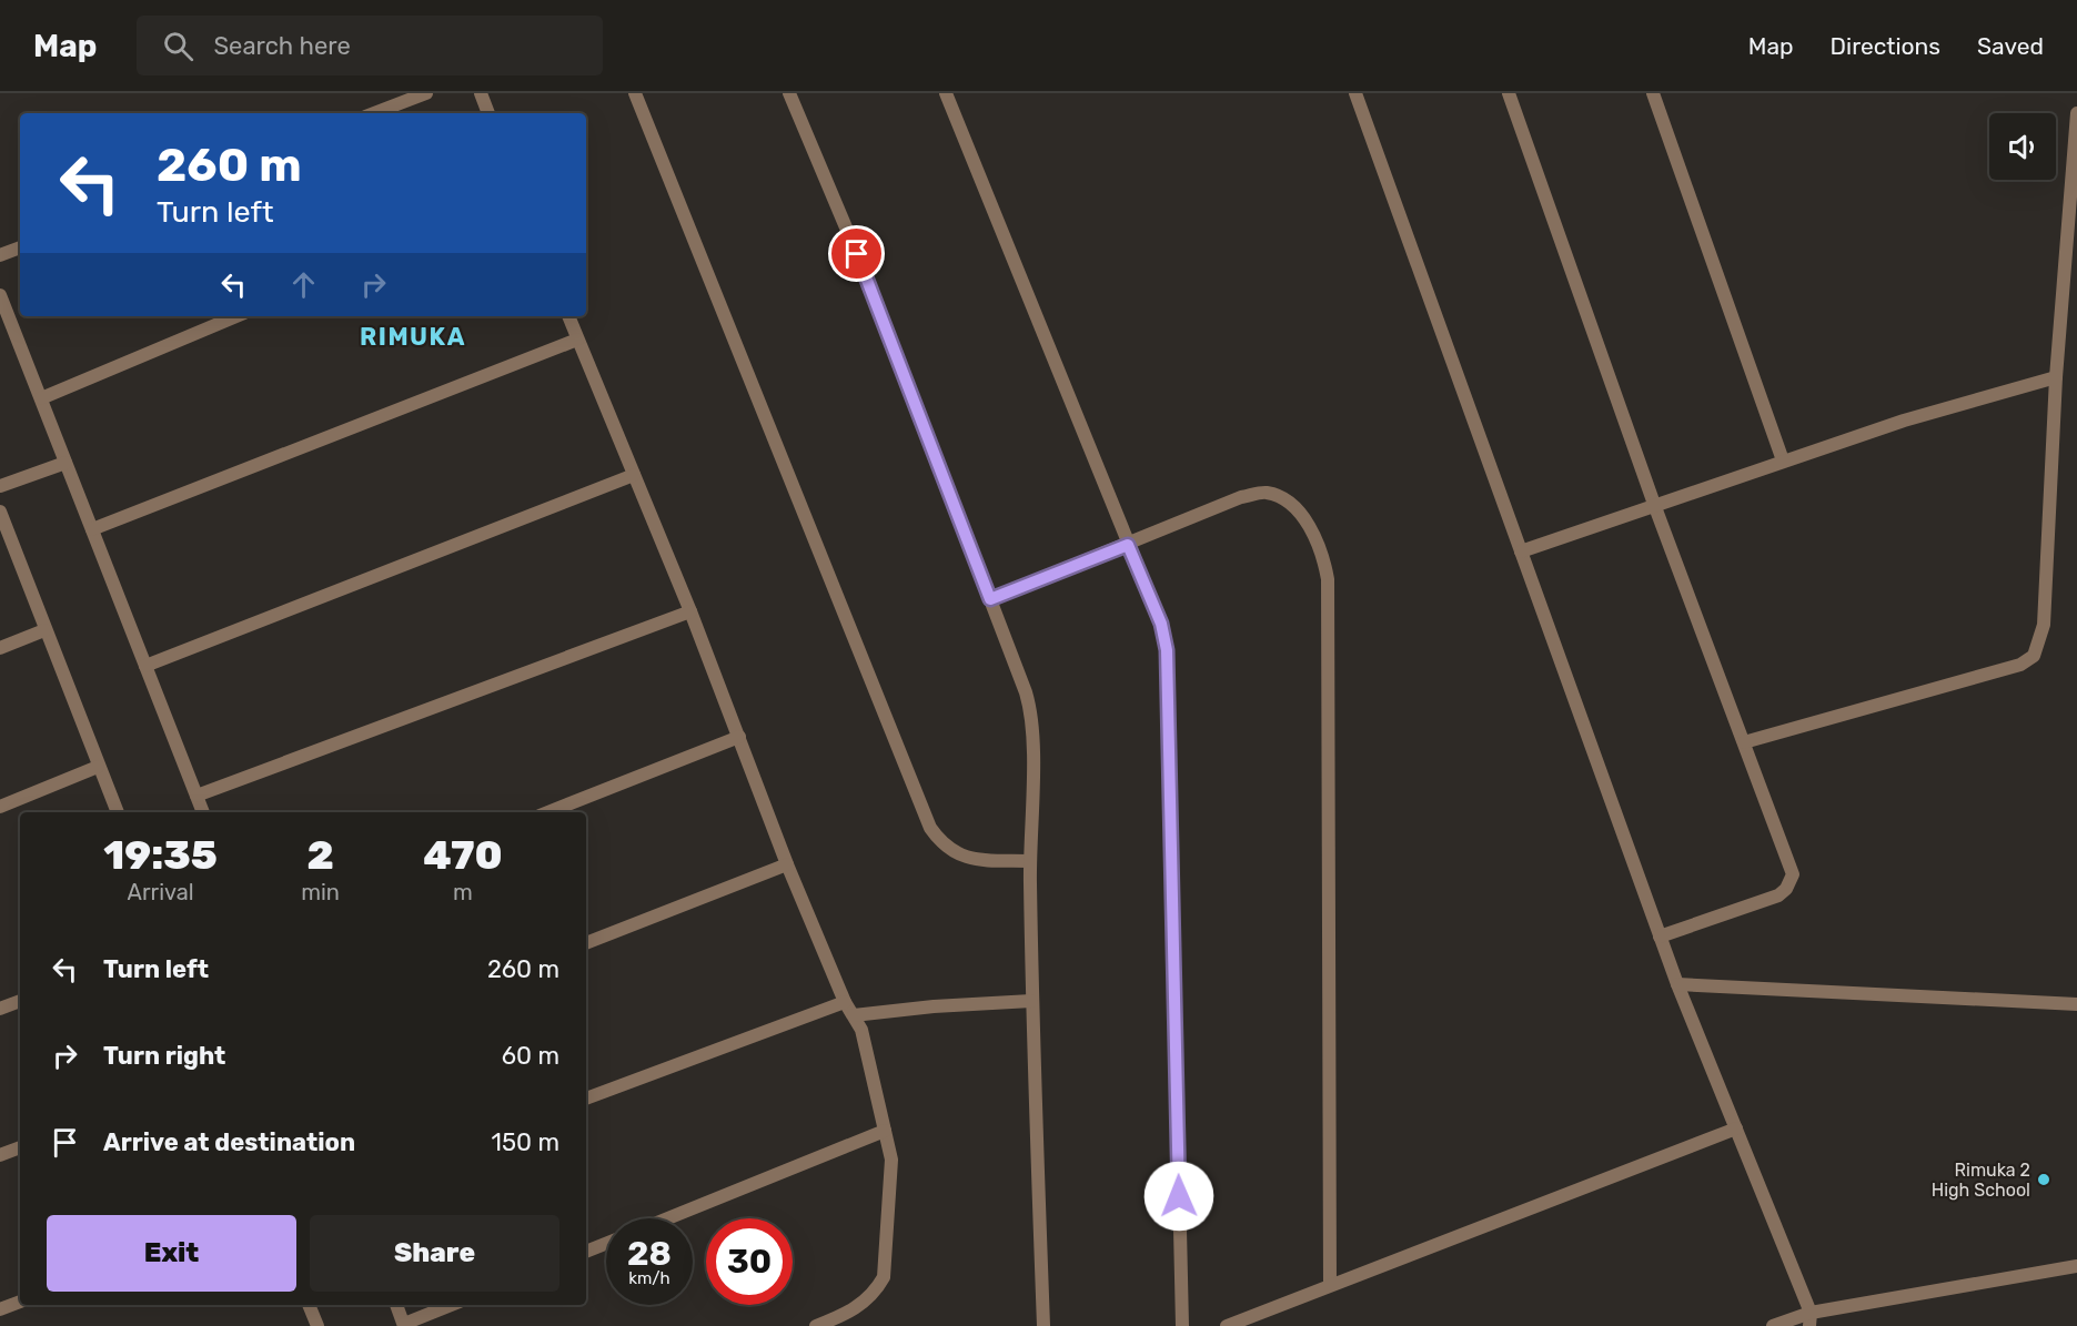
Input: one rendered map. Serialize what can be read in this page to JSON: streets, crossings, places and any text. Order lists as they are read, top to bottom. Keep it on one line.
{"districts":["RIMUKA"],"places":["Rimuka 2 High School"],"page":{"header":"Map","search":"Search here","nav":["Map","Directions","Saved"],"turn":["260 m","Turn left"],"eta":["19:35","Arrival","2","min","470","m"],"list":[{"name":"Turn left","value":"260 m"},{"name":"Turn right","value":"60 m"},{"name":"Arrive at destination","value":"150 m"}],"buttons":["Exit","Share"],"speed":"28 km/h","limit":"30"}}
